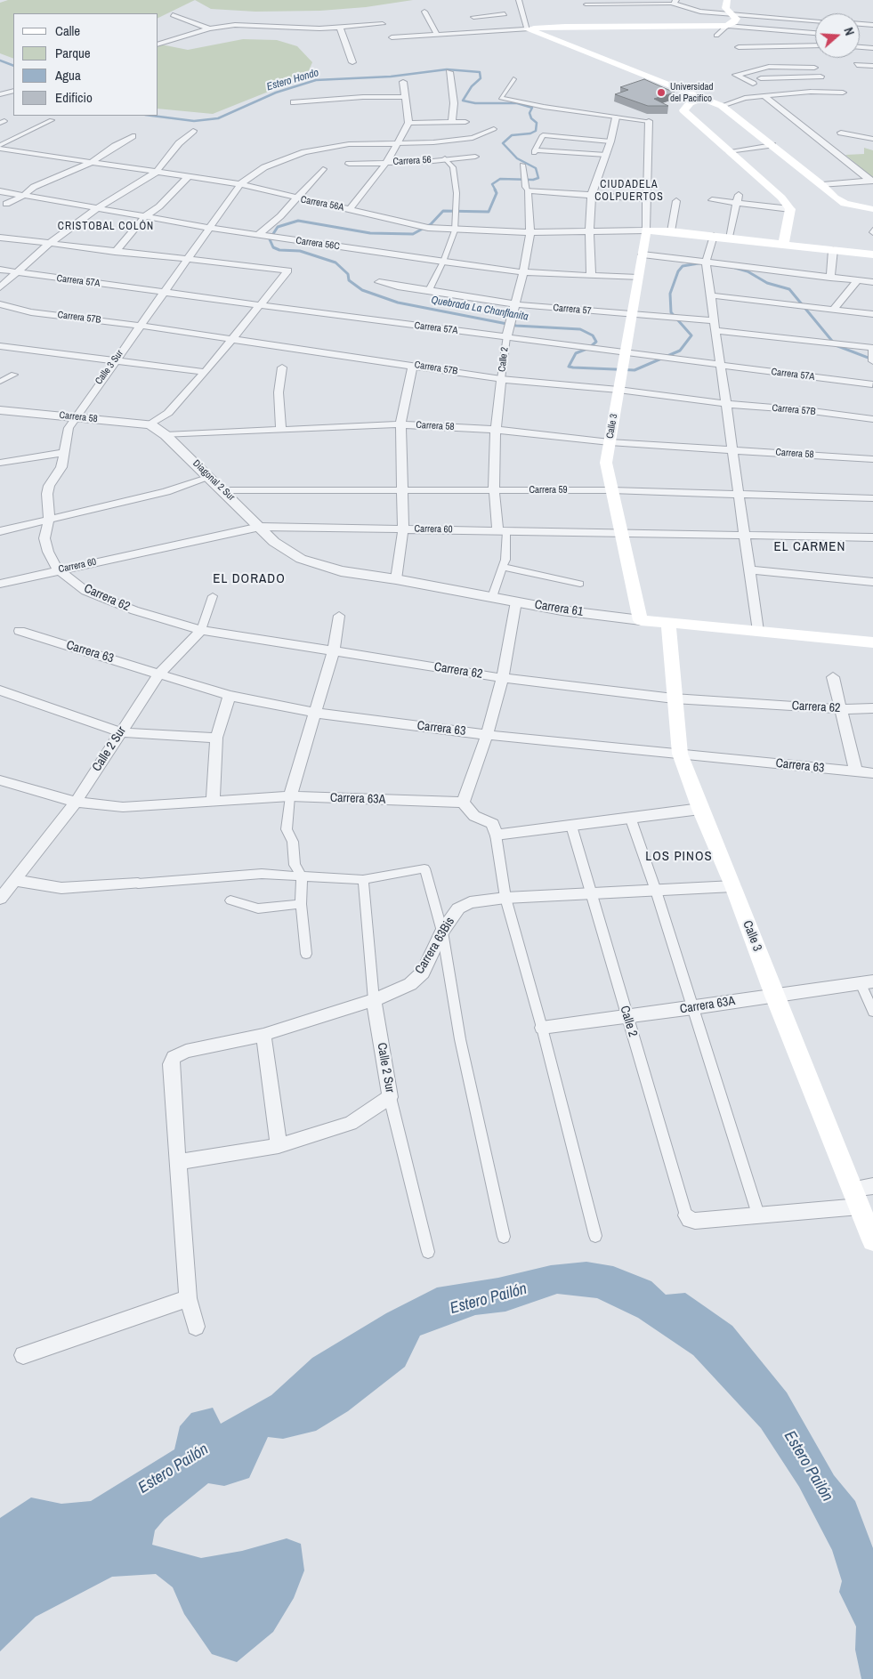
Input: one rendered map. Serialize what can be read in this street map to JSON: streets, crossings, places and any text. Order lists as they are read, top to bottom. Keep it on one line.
{"streets":{"main road":["Calle 3","Carrera 61"],"street":["Carrera 56","Carrera 56A","Carrera 56C","Carrera 57A","Carrera 57","Carrera 57B","Calle 2","Calle 3 Sur","Carrera 58","Diagonal 2 Sur","Carrera 59","Carrera 60","Carrera 62","Carrera 63","Calle 2 Sur","Carrera 63A","Carrera 63Bis"]},"crossings":[["Carrera 56A","Calle 2"],["Carrera 56A","Calle 3 Sur"],["Carrera 56A","Calle 3"],["Carrera 56C","Calle 2"],["Carrera 56C","Calle 3 Sur"],["Carrera 56C","Calle 3"],["Carrera 57A","Calle 2"],["Carrera 57A","Calle 3 Sur"],["Carrera 57A","Calle 3"],["Carrera 57","Calle 2"],["Carrera 57","Calle 3"],["Carrera 57B","Calle 2"],["Carrera 57B","Calle 3 Sur"],["Carrera 57B","Calle 3"],["Calle 2","Carrera 58"],["Calle 2","Carrera 59"],["Calle 2","Carrera 60"],["Calle 2","Carrera 61"],["Calle 2","Carrera 63A"],["Calle 2","Carrera 63Bis"],["Calle 3 Sur","Carrera 58"],["Calle 3 Sur","Carrera 60"],["Calle 3 Sur","Carrera 62"],["Carrera 58","Calle 3"],["Carrera 58","Diagonal 2 Sur"],["Calle 3","Carrera 59"],["Calle 3","Carrera 60"],["Calle 3","Carrera 62"],["Calle 3","Carrera 61"],["Calle 3","Carrera 63"],["Calle 3","Carrera 63A"],["Calle 3","Carrera 63Bis"],["Diagonal 2 Sur","Carrera 59"],["Diagonal 2 Sur","Carrera 60"],["Diagonal 2 Sur","Carrera 61"],["Carrera 60","Carrera 62"],["Carrera 60","Carrera 61"],["Carrera 62","Calle 2 Sur"],["Carrera 63","Calle 2 Sur"],["Calle 2 Sur","Carrera 63A"],["Calle 2 Sur","Carrera 63Bis"]],"districts":["CIUDADELA COLPUERTOS","CRISTOBAL COLÓN","EL CARMEN","EL DORADO","LOS PINOS"],"water":["Estero Hondo","Quebrada La Chanflanita","Estero Pailón"],"places":["Universidad del Pacifico"],"legend":["Calle","Parque","Agua","Edificio"],"north":"right"}
